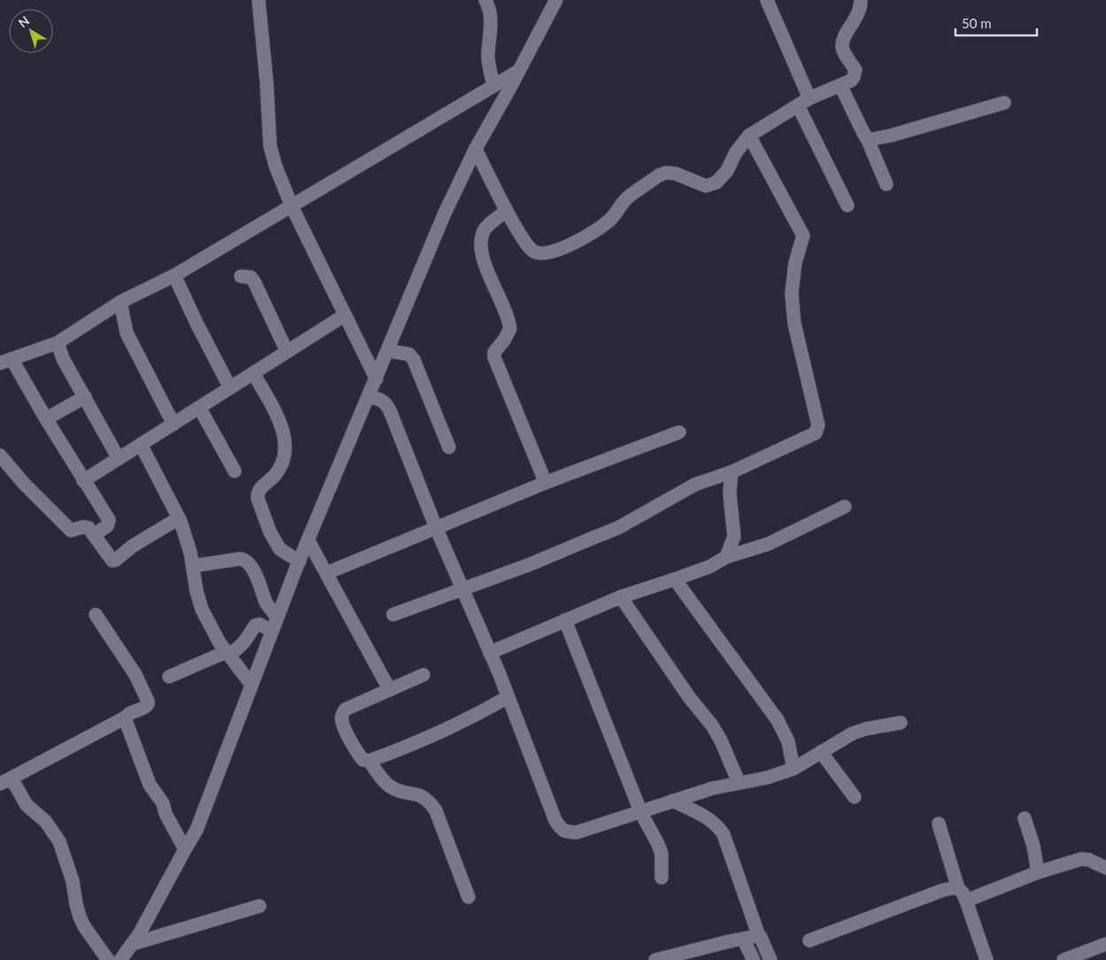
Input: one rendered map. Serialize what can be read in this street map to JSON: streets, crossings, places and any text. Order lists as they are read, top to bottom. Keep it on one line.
{"scale_bar":"50 m","north":"top left"}
